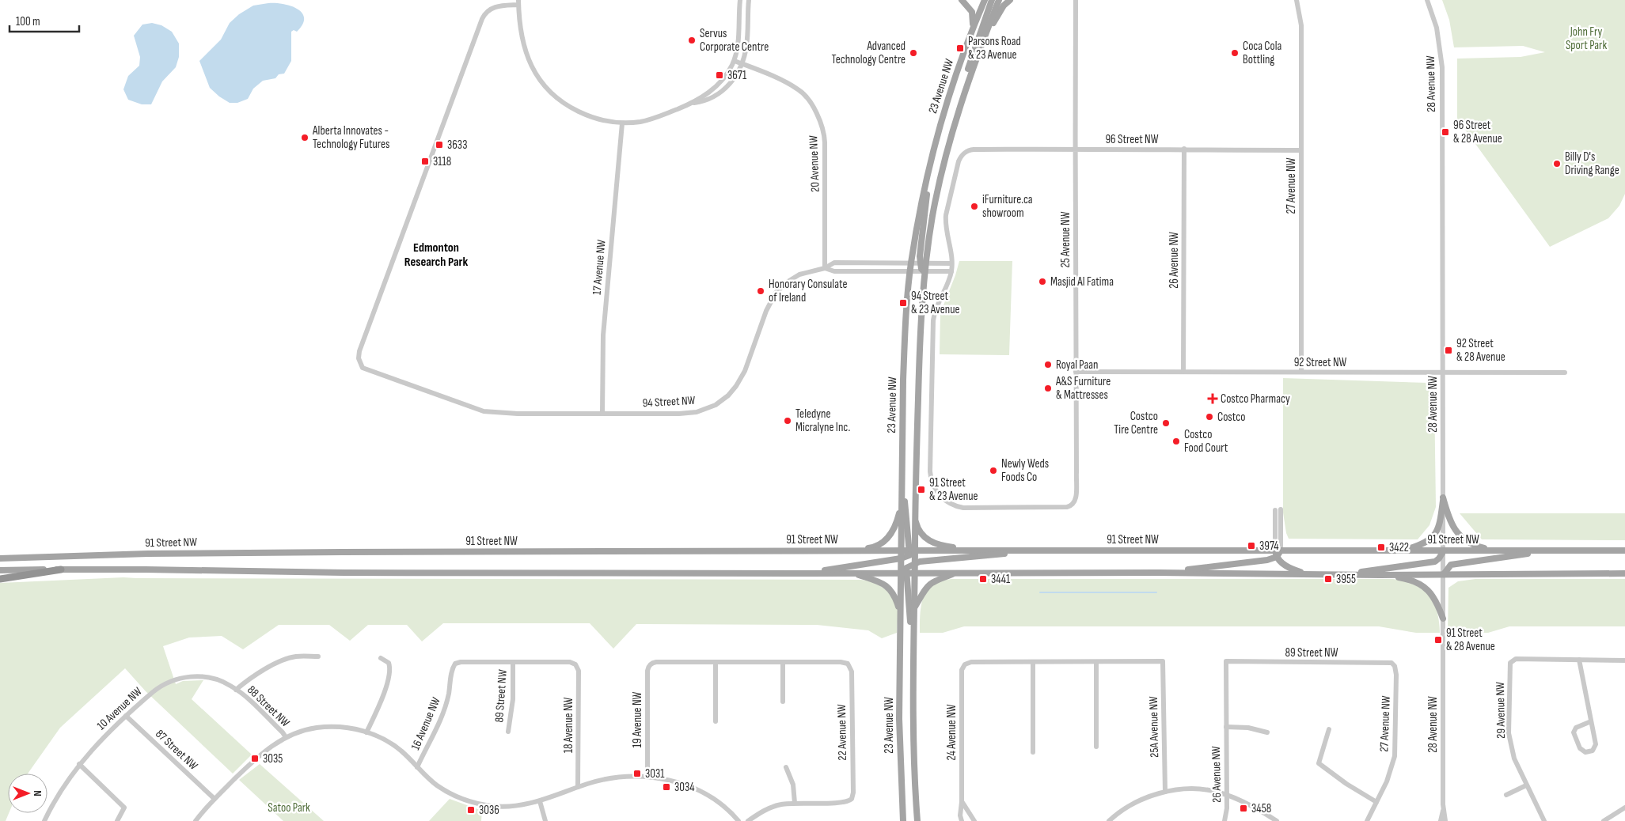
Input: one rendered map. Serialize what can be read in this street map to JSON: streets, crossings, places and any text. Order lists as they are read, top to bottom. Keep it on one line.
{"streets":{"main road":["23 Avenue NW","91 Street NW"],"street":["28 Avenue NW","96 Street NW","20 Avenue NW","27 Avenue NW","25 Avenue NW","26 Avenue NW","17 Avenue NW","92 Street NW","94 Street NW","89 Street NW","88 Street NW","10 Avenue NW","29 Avenue NW","19 Avenue NW","16 Avenue NW","18 Avenue NW","25A Avenue NW","22 Avenue NW","24 Avenue NW","87 Street NW"]},"crossings":[["28 Avenue NW","92 Street NW"],["28 Avenue NW","91 Street NW"],["23 Avenue NW","94 Street NW"],["23 Avenue NW","91 Street NW"],["96 Street NW","27 Avenue NW"],["96 Street NW","25 Avenue NW"],["96 Street NW","26 Avenue NW"],["20 Avenue NW","94 Street NW"],["27 Avenue NW","92 Street NW"],["27 Avenue NW","89 Street NW"],["25 Avenue NW","92 Street NW"],["26 Avenue NW","92 Street NW"],["26 Avenue NW","89 Street NW"],["17 Avenue NW","94 Street NW"],["89 Street NW","16 Avenue NW"],["89 Street NW","18 Avenue NW"],["88 Street NW","10 Avenue NW"],["10 Avenue NW","87 Street NW"]],"districts":["Edmonton Research Park"],"parks":["John Fry Sport Park","Satoo Park"],"places":{"other":["Servus Corporate Centre","Advanced Technology Centre","Coca Cola Bottling","Alberta Innovates - Technology Futures","Billy D's Driving Range","iFurniture.ca showroom","Masjid Al Fatima","Honorary Consulate of Ireland","Royal Paan","A&S Furniture & Mattresses","Costco","Teledyne Micralyne Inc.","Costco Tire Centre","Costco Food Court","Newly Weds Foods Co"],"transit":["Parsons Road & 23 Avenue","3671","96 Street & 28 Avenue","3633","3118","94 Street & 23 Avenue","92 Street & 28 Avenue","91 Street & 23 Avenue","3974","3422","3441","3955","91 Street & 28 Avenue","3035","3031","3034","3458","3036"],"health":["Costco Pharmacy"]},"scale_bar":"100 m","north":"right"}
